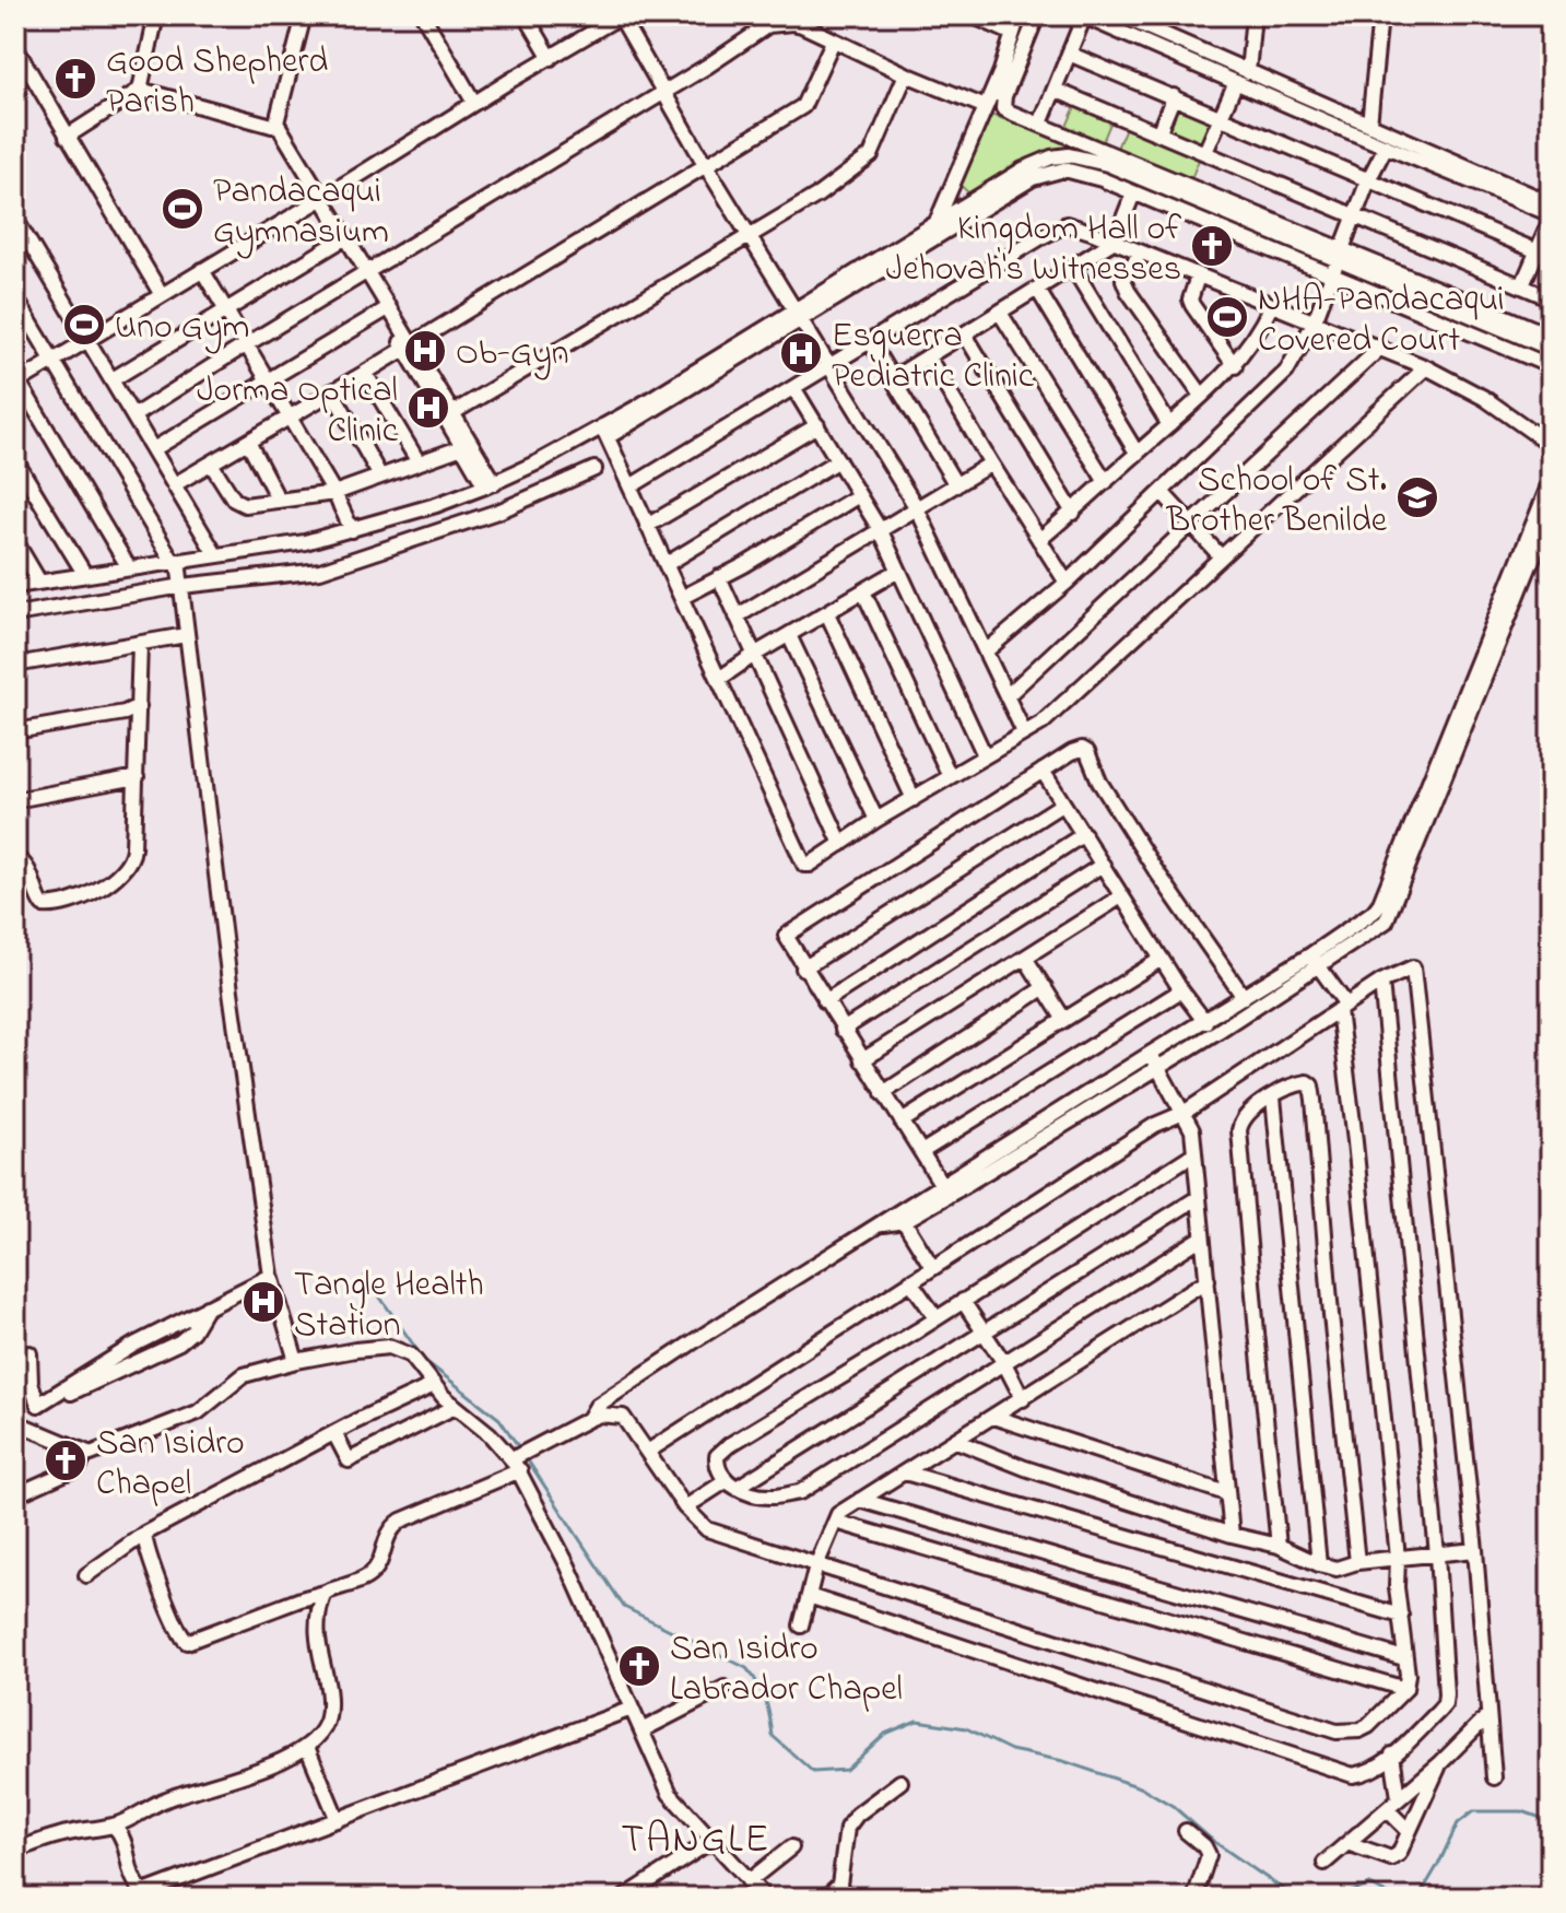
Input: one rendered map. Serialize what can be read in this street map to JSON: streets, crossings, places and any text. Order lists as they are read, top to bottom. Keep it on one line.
{"districts":["TANGLE"],"places":{"church":["Good Shepherd Parish","Kingdom Hall of Jehovah's Witnesses","San Isidro Chapel","San Isidro Labrador Chapel"],"sports":["Pandacaqui Gymnasium","NHA-Pandacaqui Covered Court","Uno Gym"],"hospital":["Ob-Gyn","Esguerra Pediatric Clinic","Jorma Optical Clinic","Tangle Health Station"],"school or university":["School of St. Brother Benilde"]}}
